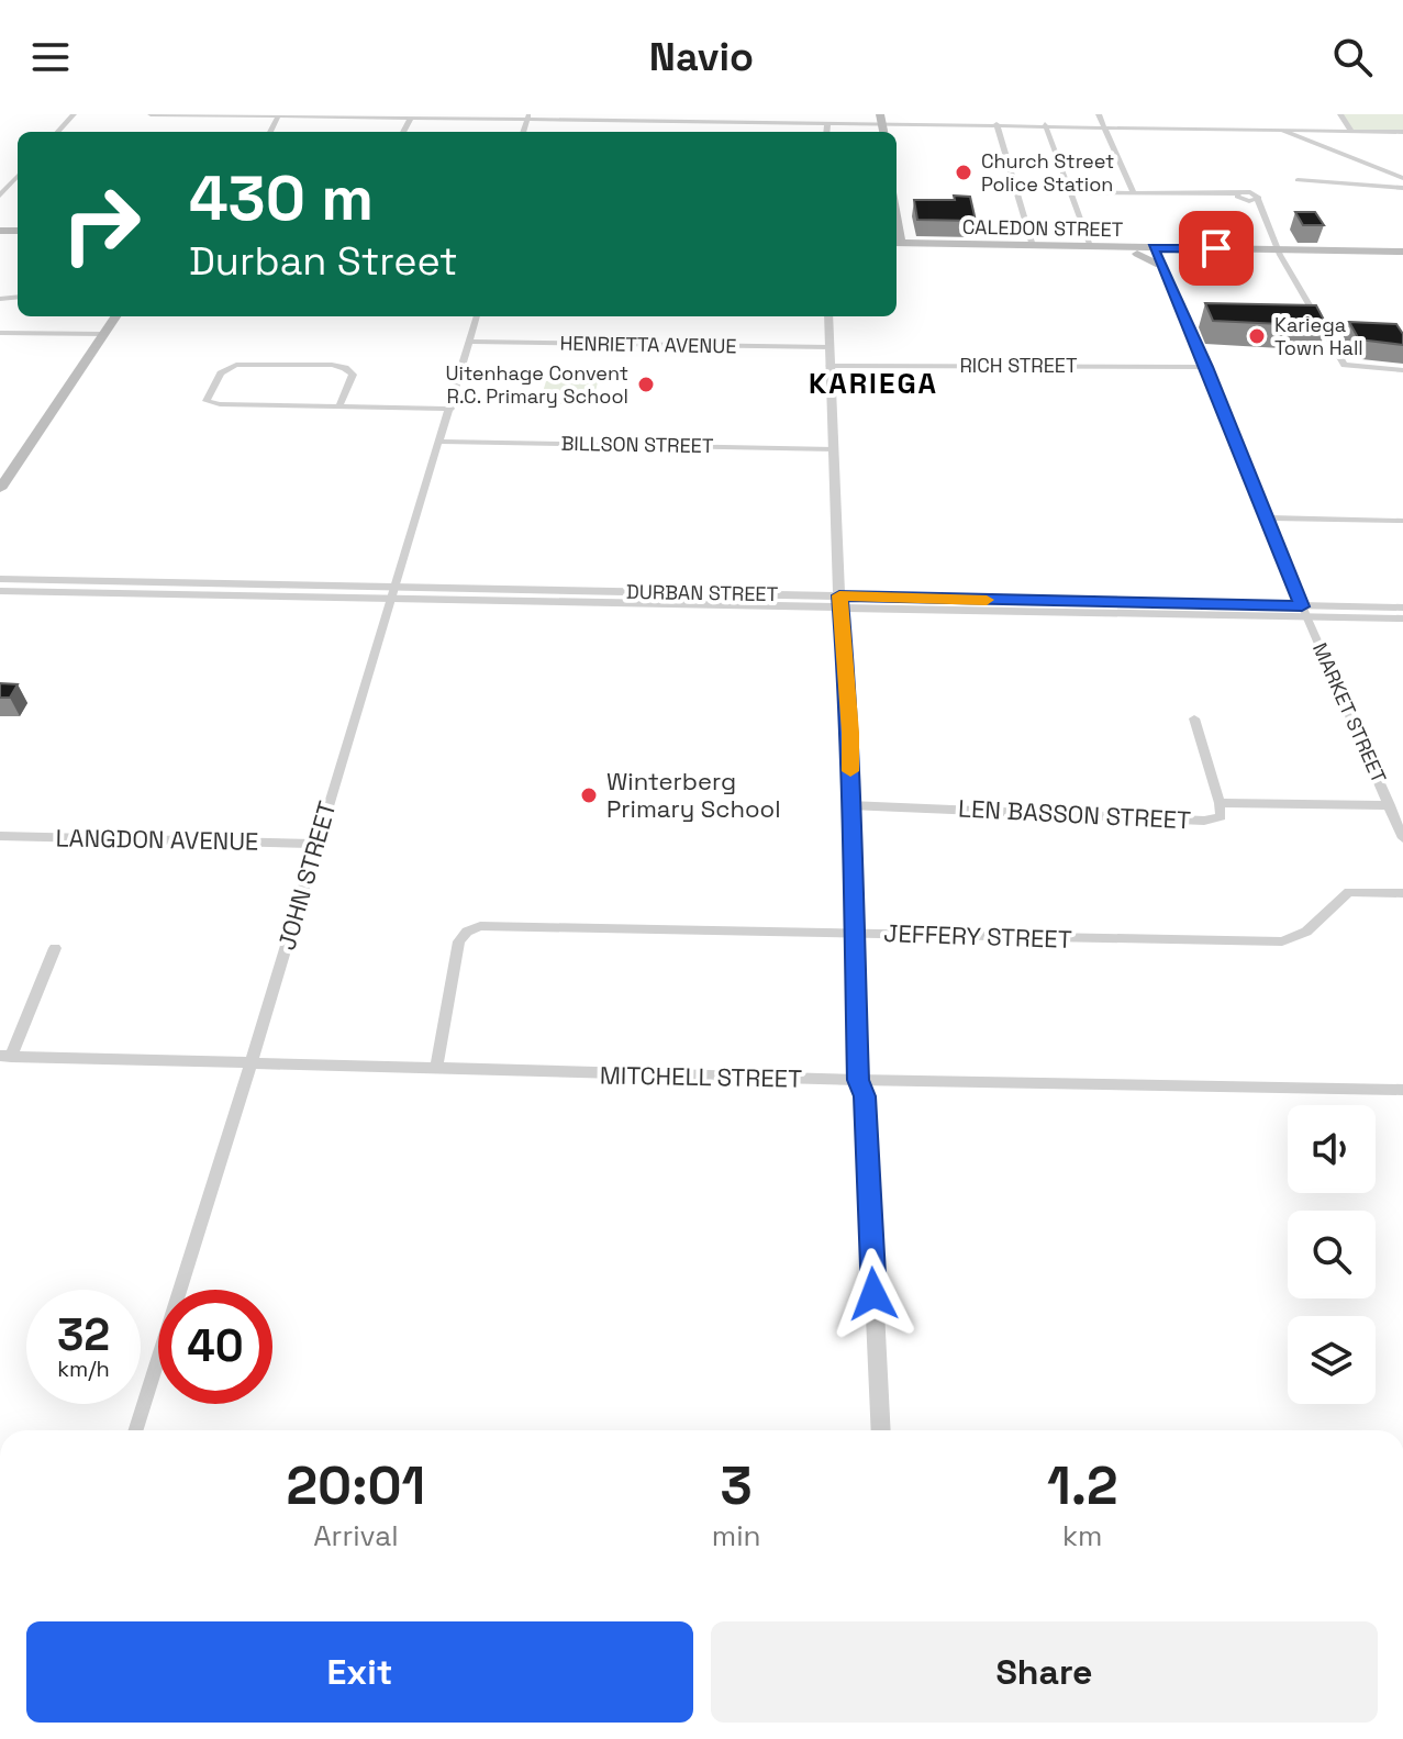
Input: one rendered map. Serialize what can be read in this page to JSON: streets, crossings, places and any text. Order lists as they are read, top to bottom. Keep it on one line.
{"streets":{"main road":["CALEDON STREET"],"street":["HENRIETTA AVENUE","RICH STREET","BILLSON STREET","DURBAN STREET","MARKET STREET","LEN BASSON STREET","LANGDON AVENUE","JOHN STREET","JEFFERY STREET","MITCHELL STREET"]},"crossings":[["CALEDON STREET","MARKET STREET"],["HENRIETTA AVENUE","JOHN STREET"],["RICH STREET","MARKET STREET"],["BILLSON STREET","JOHN STREET"],["DURBAN STREET","MARKET STREET"],["DURBAN STREET","JOHN STREET"],["MARKET STREET","LEN BASSON STREET"],["LANGDON AVENUE","JOHN STREET"],["JOHN STREET","MITCHELL STREET"],["JEFFERY STREET","MITCHELL STREET"]],"districts":["KARIEGA"],"places":["Church Street Police Station","Kariega Town Hall","Uitenhage Convent R.C. Primary School","Winterberg Primary School"],"page":{"header":"Navio","turn":["430 m","Durban Street"],"speed":"32 km/h","limit":"40","eta":["20:01","Arrival","3","min","1.2","km"],"buttons":["Exit","Share"]}}
